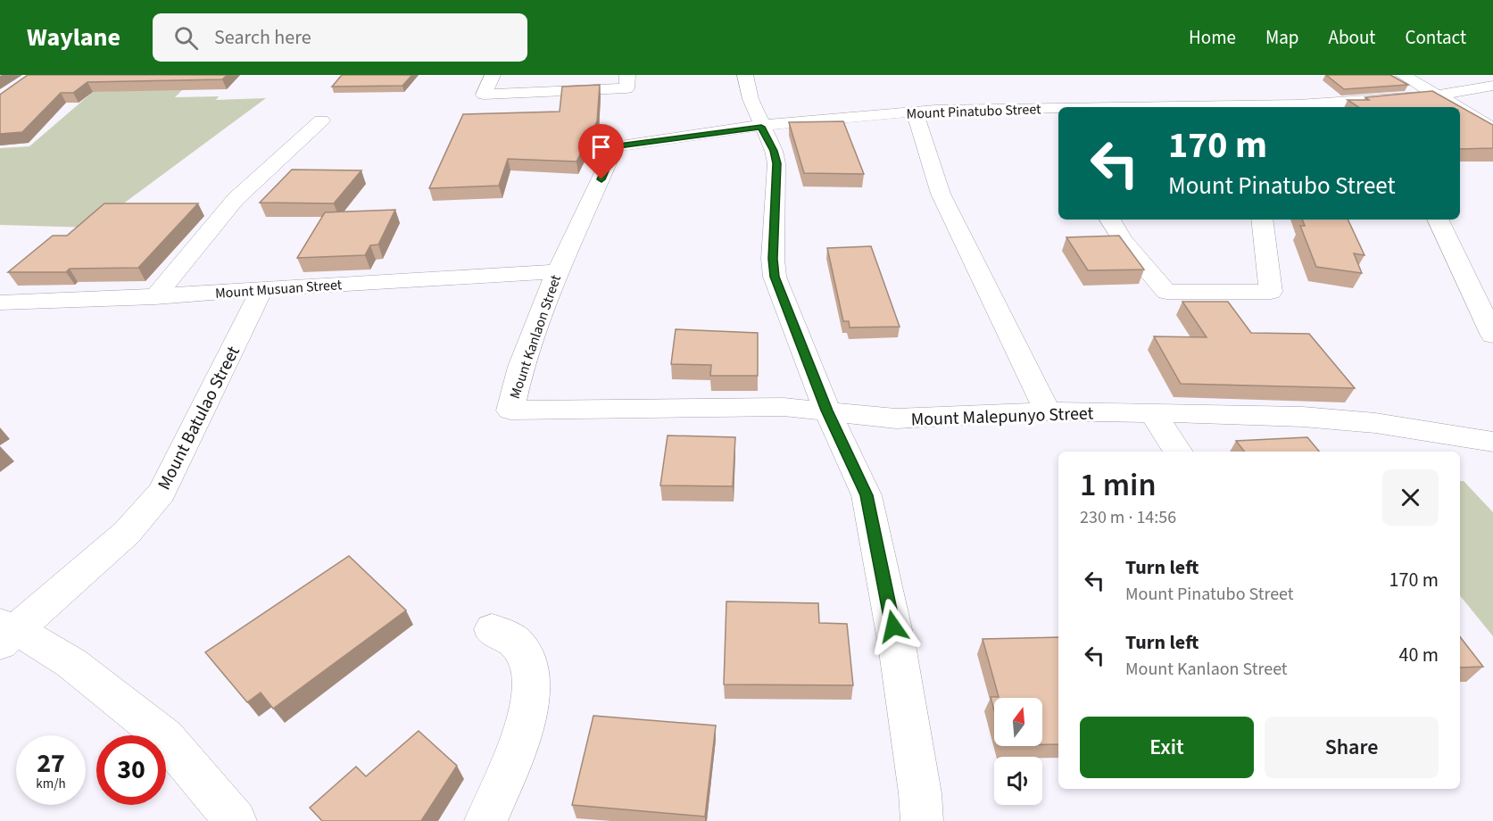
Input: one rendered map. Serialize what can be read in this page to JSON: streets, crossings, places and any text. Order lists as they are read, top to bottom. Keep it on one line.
{"streets":{"street":["Mount Pinatubo Street","Mount Musuan Street","Mount Kanlaon Street","Mount Malepunyo Street","Mount Batulao Street"]},"crossings":[["Mount Pinatubo Street","Mount Kanlaon Street"],["Mount Musuan Street","Mount Kanlaon Street"],["Mount Musuan Street","Mount Batulao Street"],["Mount Kanlaon Street","Mount Malepunyo Street"]],"north":"top","page":{"header":"Waylane","search":"Search here","nav":["Home","Map","About","Contact"],"turn":["170 m","Mount Pinatubo Street"],"heading":["1 min","230 m · 14:56"],"list":[{"name":"Turn left","note":"Mount Pinatubo Street","value":"170 m"},{"name":"Turn left","note":"Mount Kanlaon Street","value":"40 m"}],"buttons":["Exit","Share"],"speed":"27 km/h","limit":"30"}}
